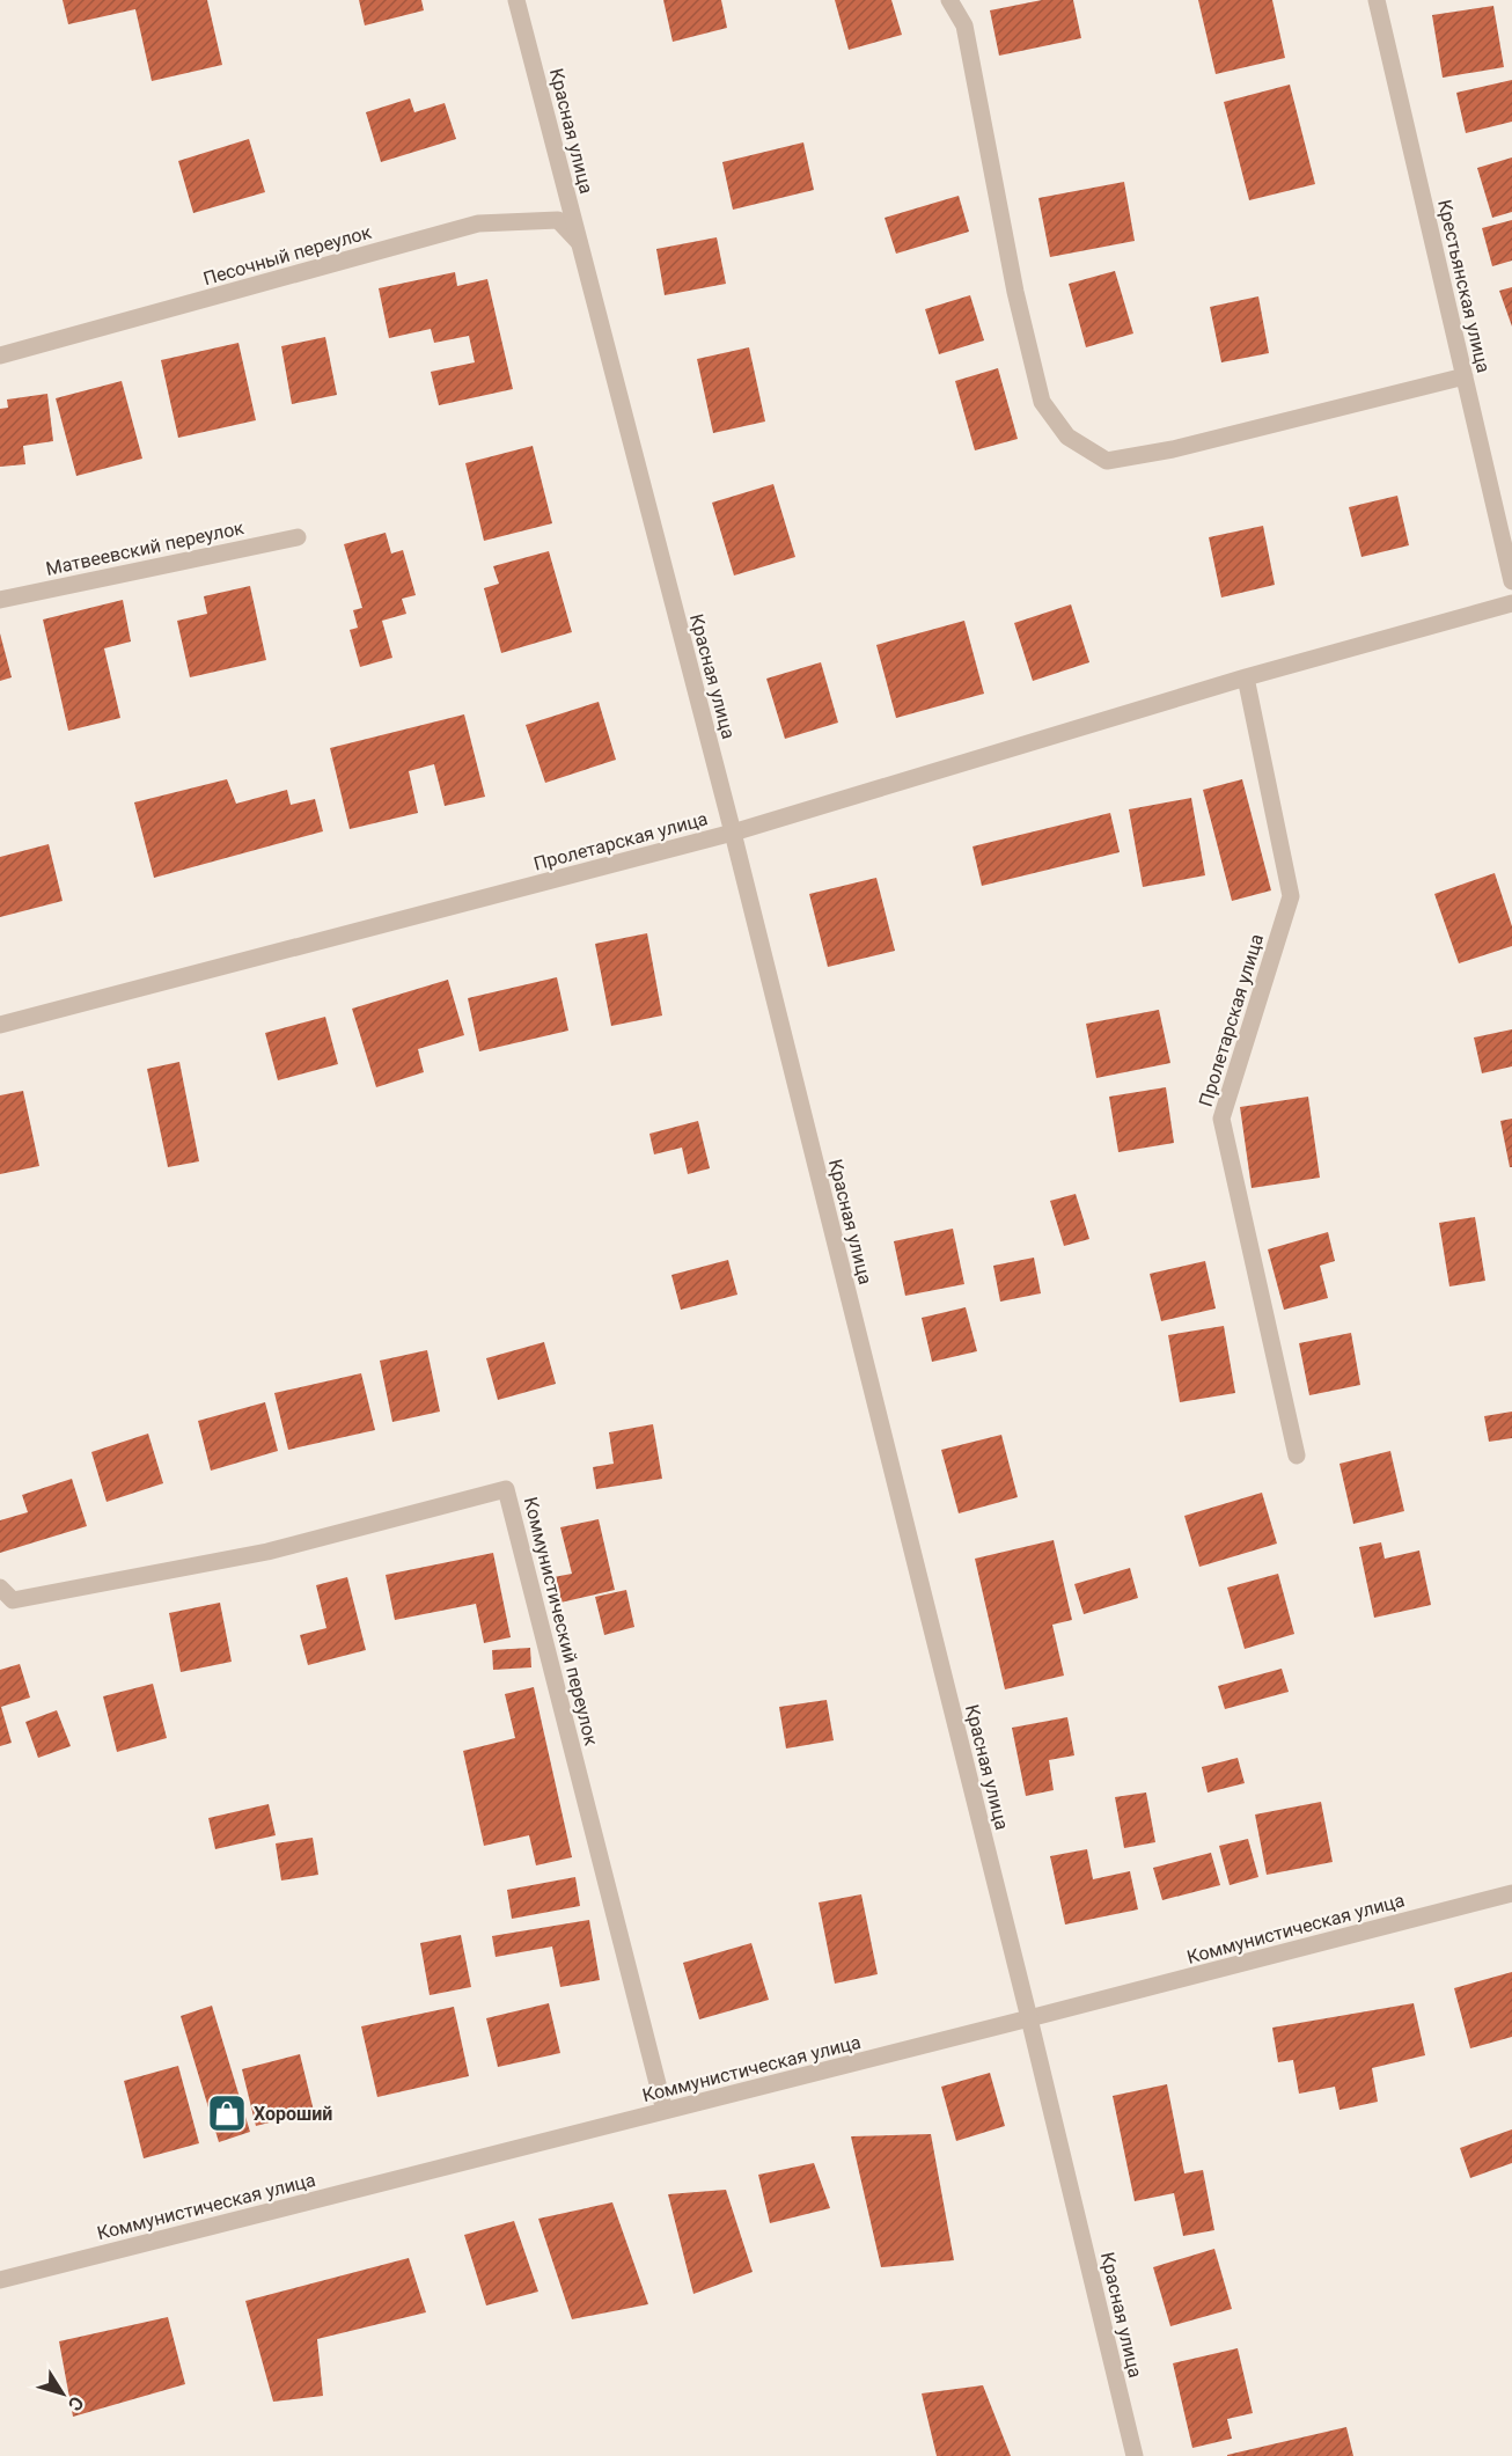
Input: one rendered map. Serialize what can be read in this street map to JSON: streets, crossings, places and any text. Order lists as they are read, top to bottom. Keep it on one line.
{"streets":{"street":["Красная улица","Песочный переулок","Крестьянская улица","Матвеевский переулок","Пролетарская улица","Коммунистический переулок","Коммунистическая улица"]},"crossings":[["Красная улица","Песочный переулок"],["Красная улица","Пролетарская улица"],["Красная улица","Коммунистическая улица"],["Коммунистический переулок","Коммунистическая улица"]],"places":{"shop":["Хороший"]},"north":"bottom right"}
